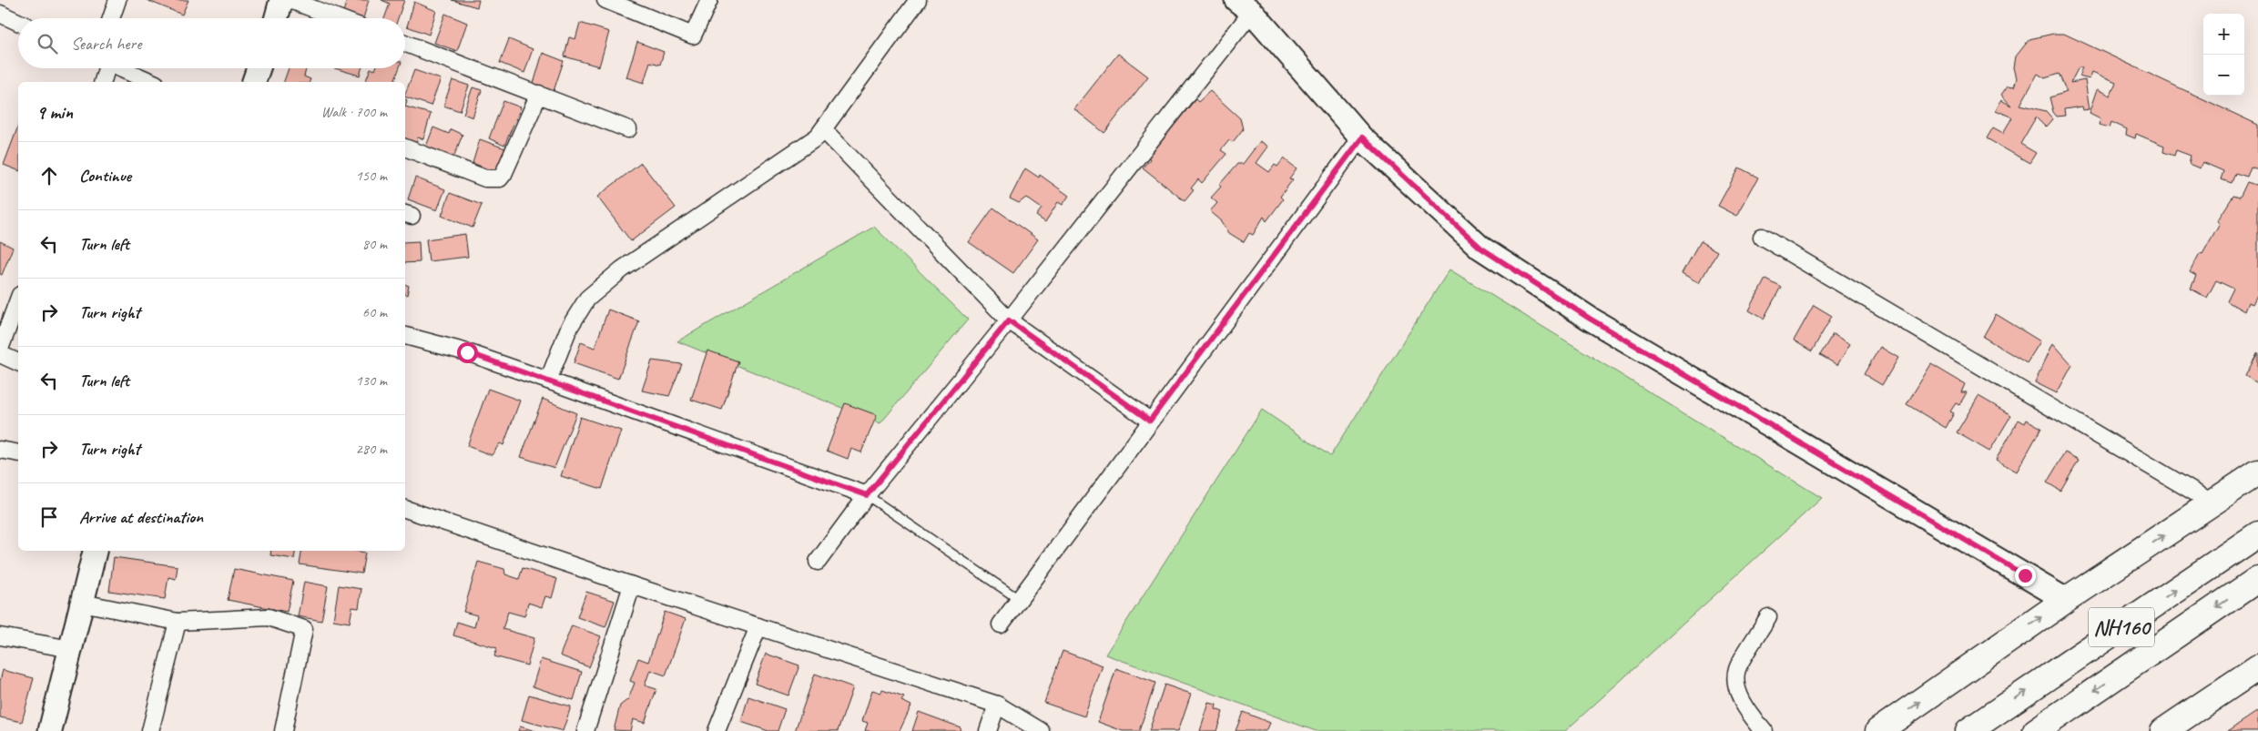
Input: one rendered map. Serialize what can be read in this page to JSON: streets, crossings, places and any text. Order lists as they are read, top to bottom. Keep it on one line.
{"streets":{"main road":["NH160"]},"page":{"map_buttons":["+","−"],"search":"Search here","heading":["9 min","Walk · 700 m"],"list":[["Continue","150 m"],["Turn left","80 m"],["Turn right","60 m"],["Turn left","130 m"],["Turn right","280 m"],"Arrive at destination"]}}
